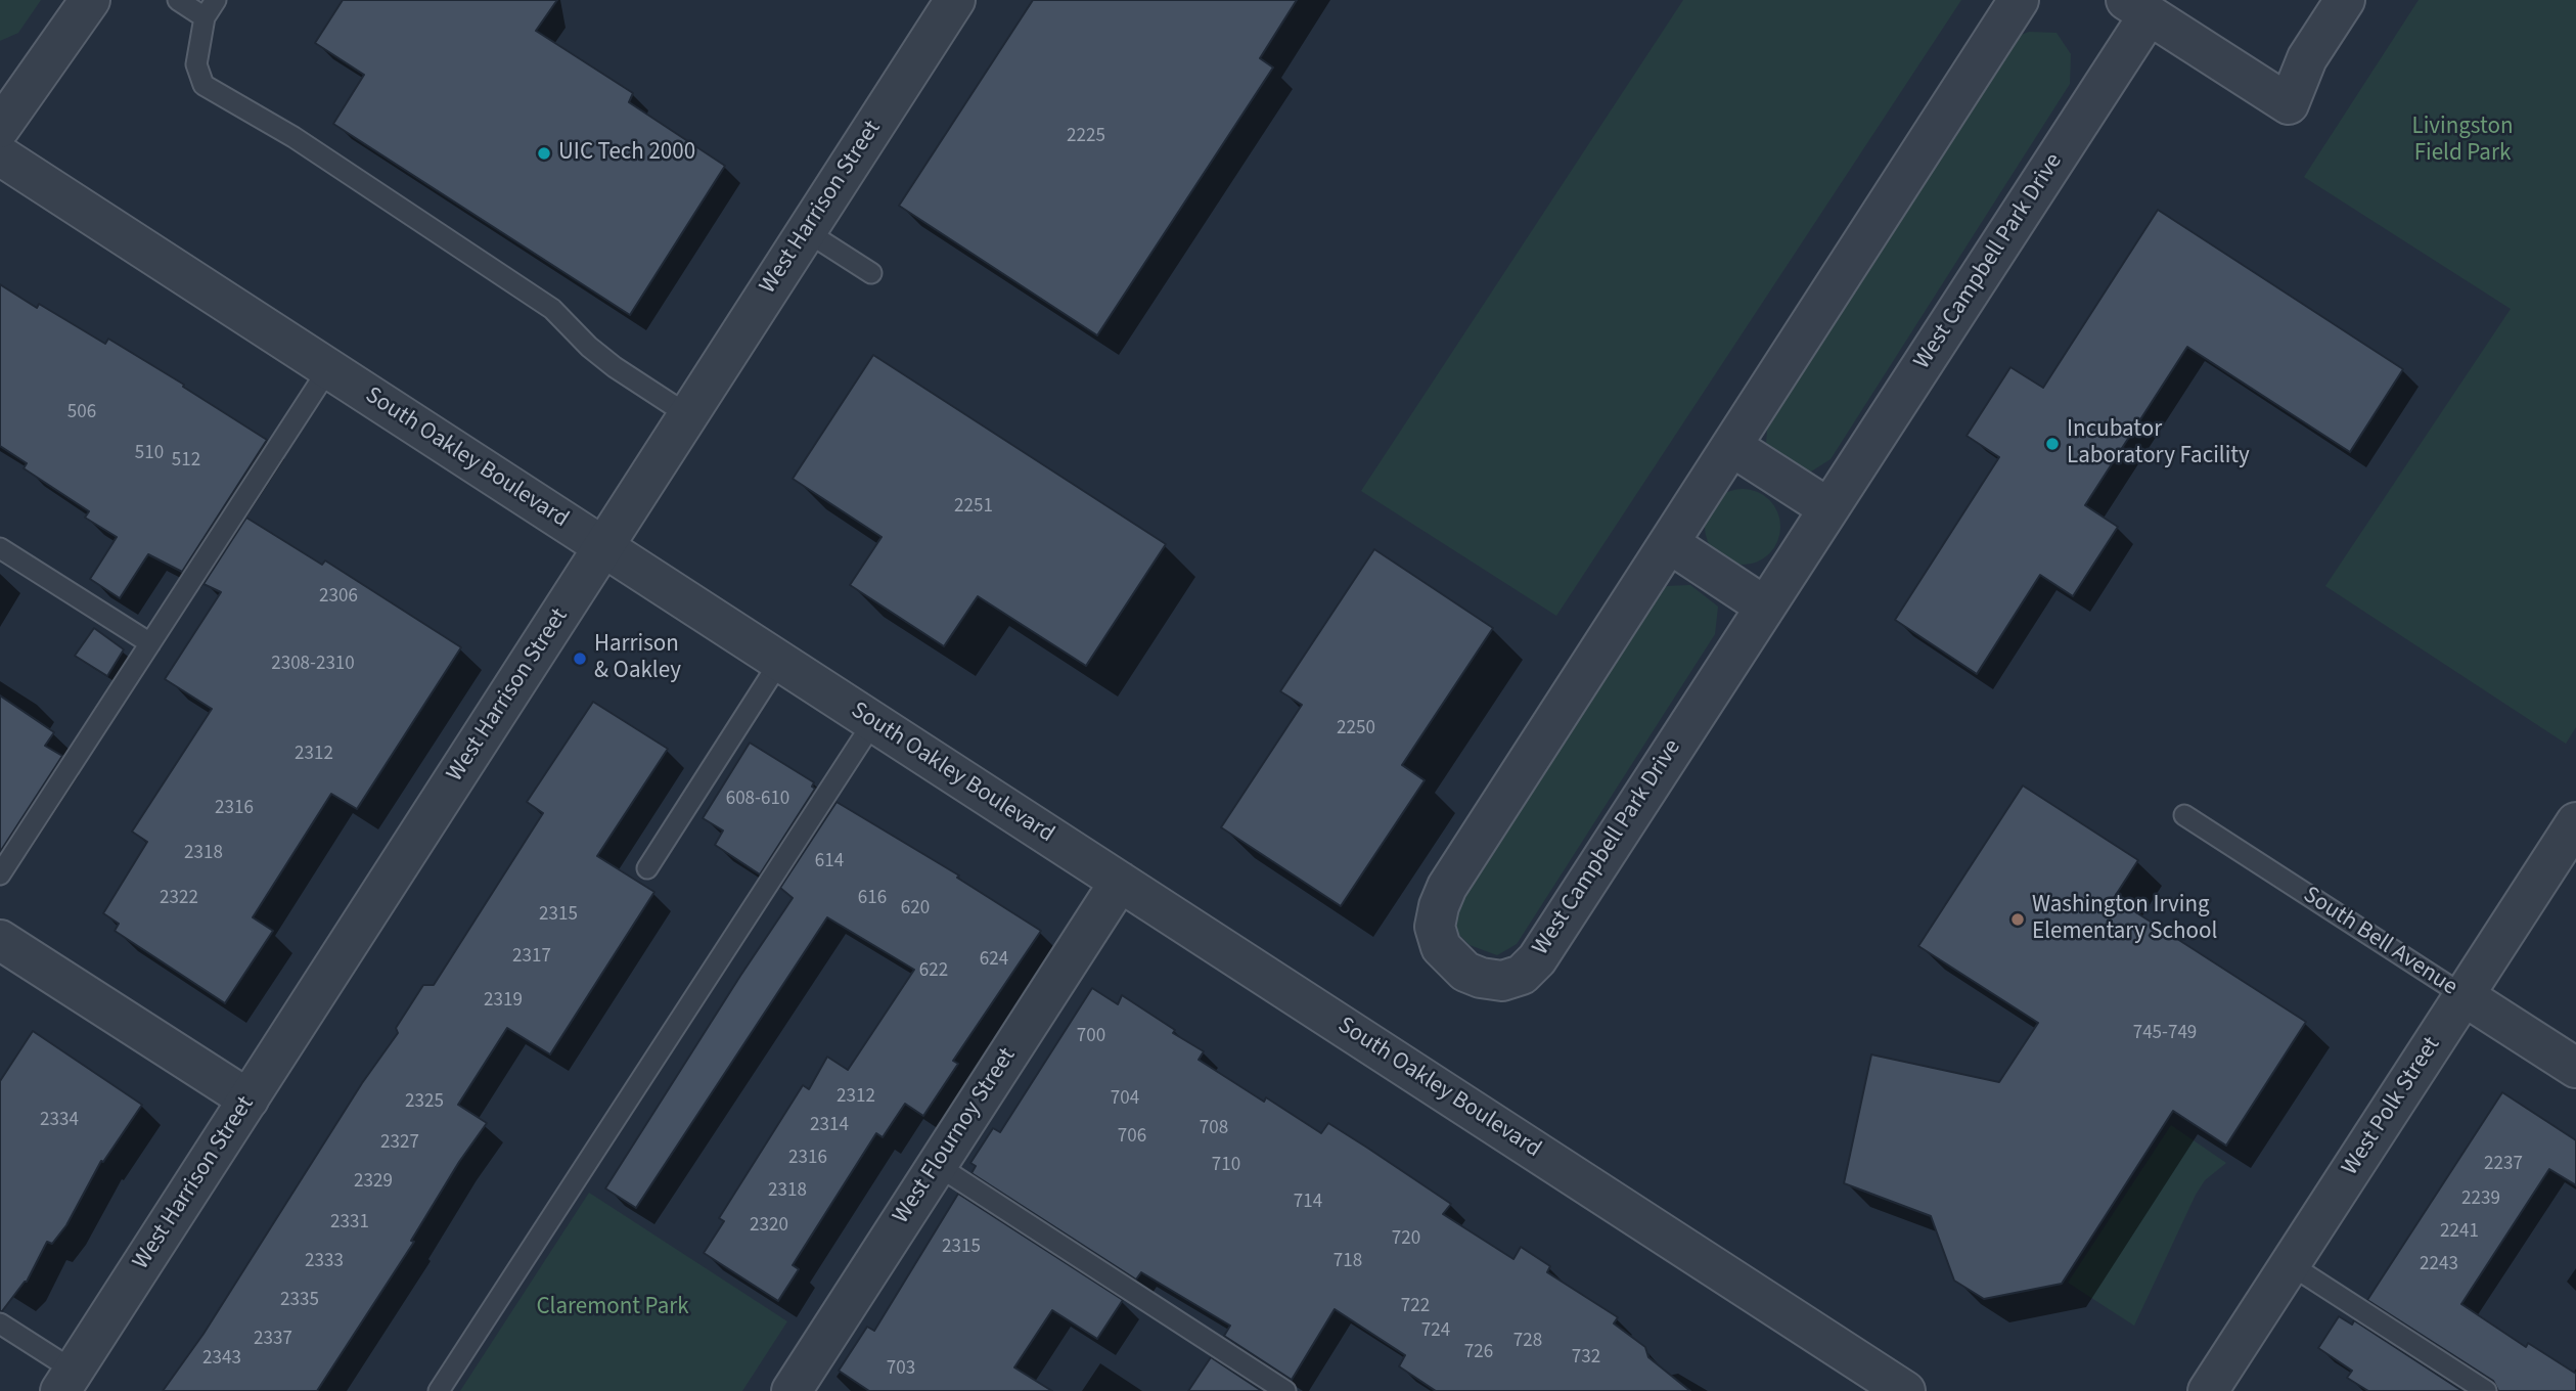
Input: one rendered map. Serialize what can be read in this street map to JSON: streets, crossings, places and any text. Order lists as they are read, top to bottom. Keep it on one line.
{"streets":{"street":["West Harrison Street","West Campbell Park Drive","South Oakley Boulevard","South Bell Avenue","West Polk Street","West Flournoy Street"]},"crossings":[["West Harrison Street","South Oakley Boulevard"],["South Oakley Boulevard","West Flournoy Street"],["South Bell Avenue","West Polk Street"]],"parks":["Livingston Field Park","Claremont Park"],"places":["UIC Tech 2000","Incubator Laboratory Facility","Harrison & Oakley","Washington Irving Elementary School"],"house_numbers":["2225","506","510","512","2251","2306","2308-2310","2250","2312","608-610","2316","2318","614","2322","616","620","2315","2317","624","622","2319","745-749","700","2312","704","2325","2334","2314","708","706","2327","2316","2237","710","2329","2318","2239","714","2331","2320","2241","720","2315","2333","718","2243","2335","722","724","2337","728","726","732","2343","703"]}
